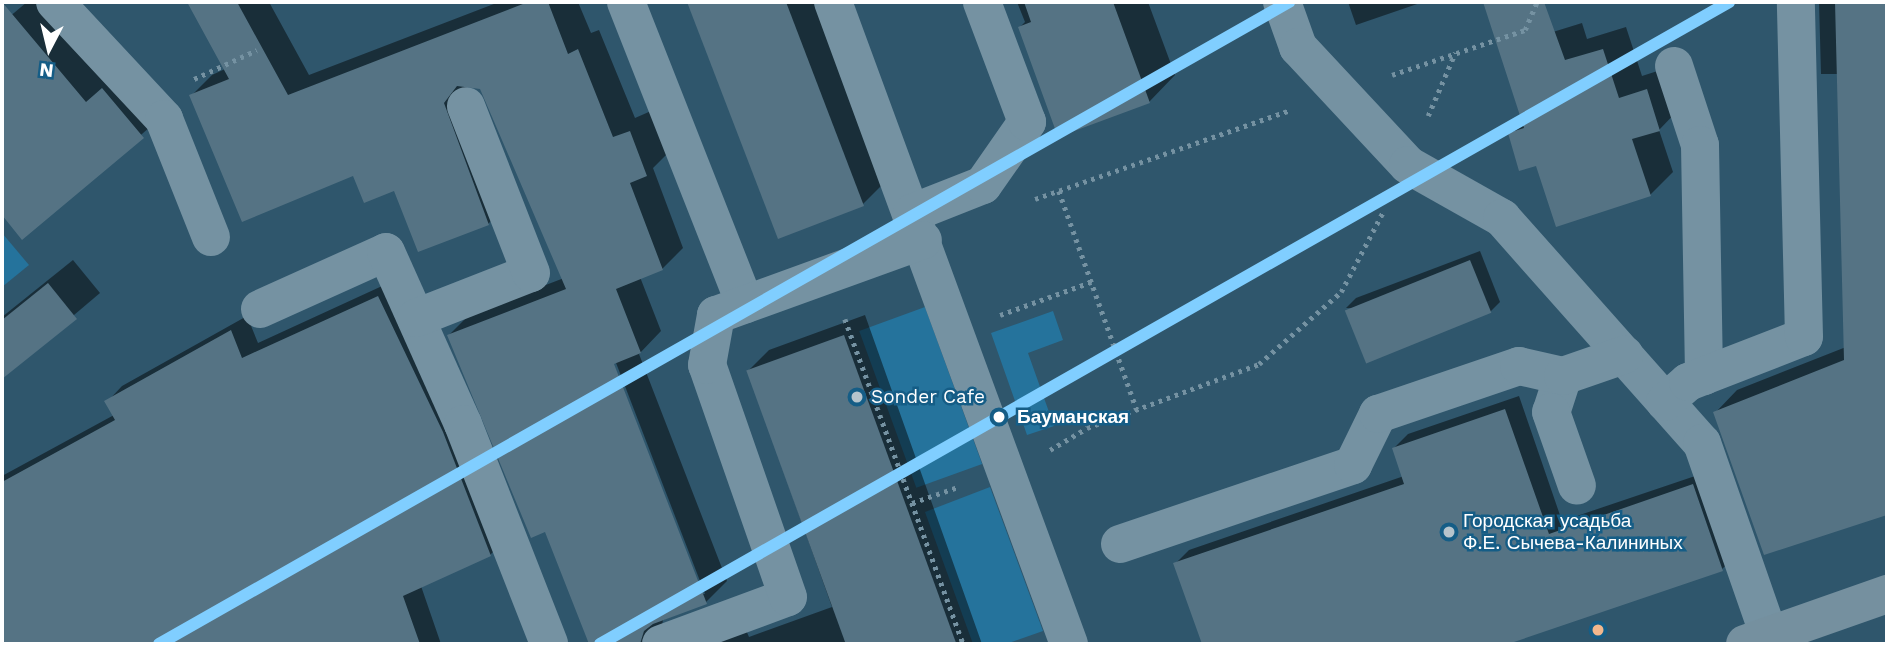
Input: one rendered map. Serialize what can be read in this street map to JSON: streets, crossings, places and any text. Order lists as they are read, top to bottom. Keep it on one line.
{"places":["Sonder Cafe","Бауманская","Городская усадьба Ф.Е. Сычева-Калининых"],"north":"bottom"}
